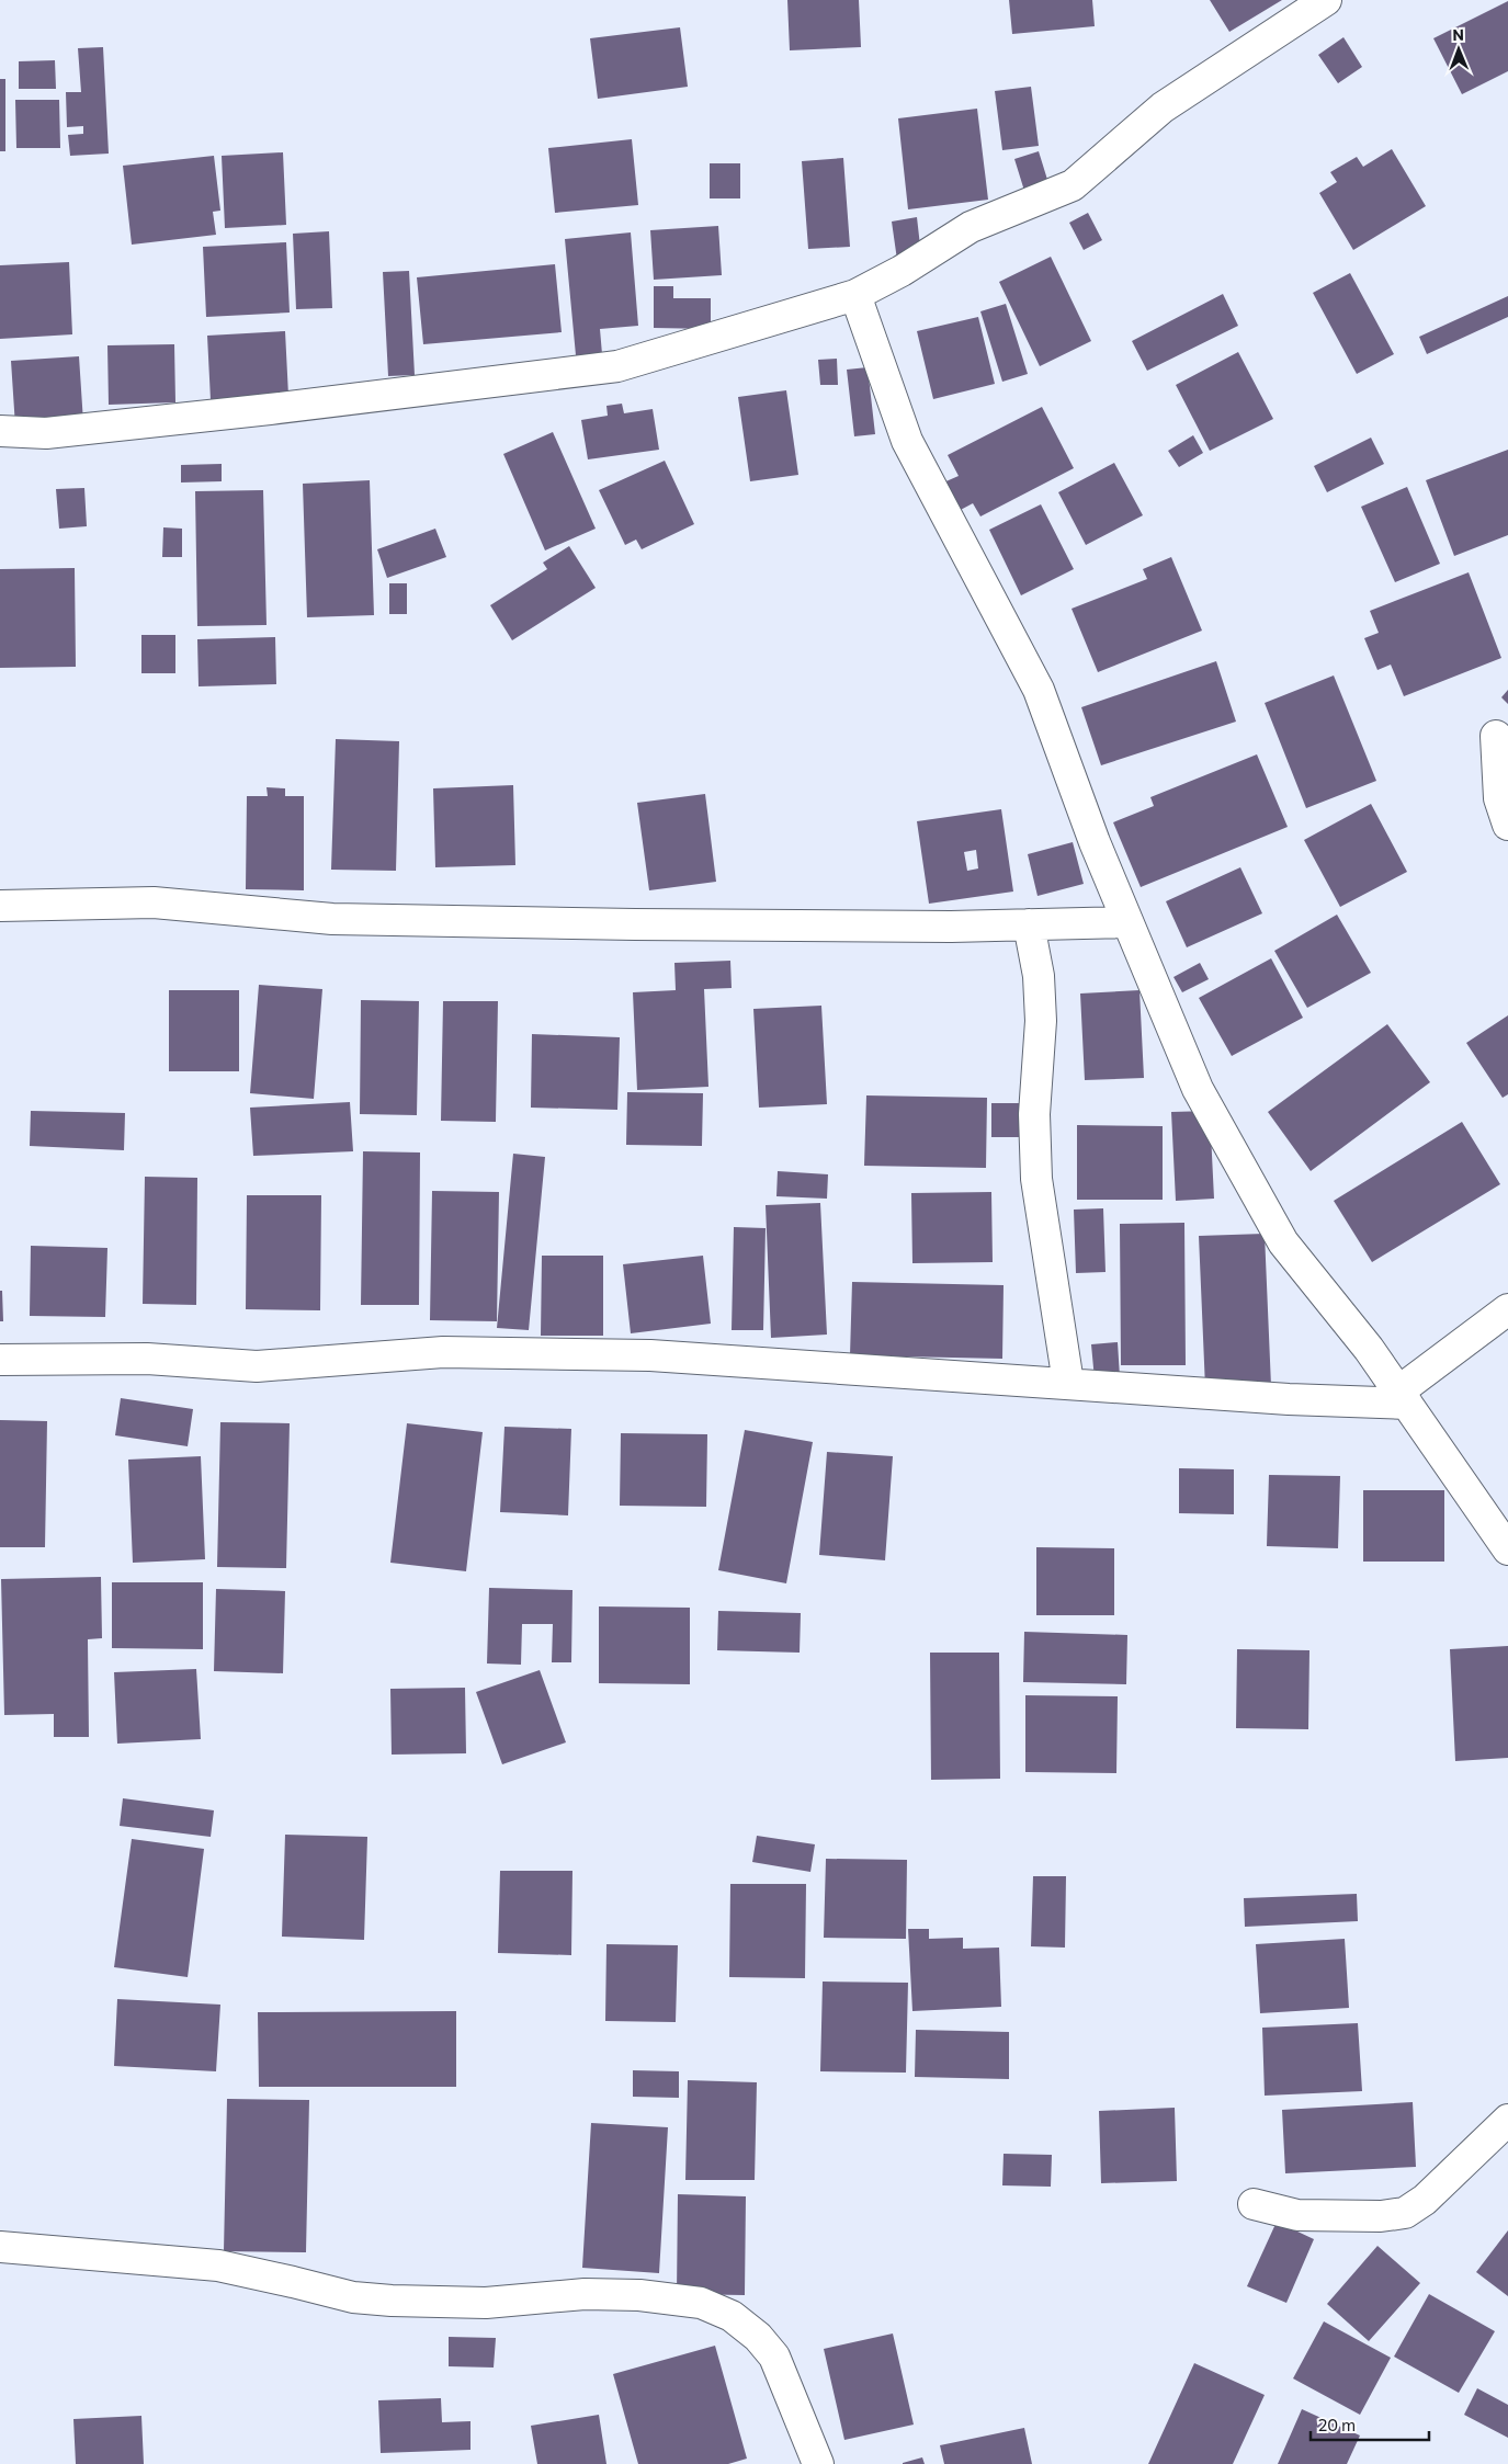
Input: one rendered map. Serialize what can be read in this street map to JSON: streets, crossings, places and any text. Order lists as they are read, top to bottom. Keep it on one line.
{"scale_bar":"20 m","north":"top"}
